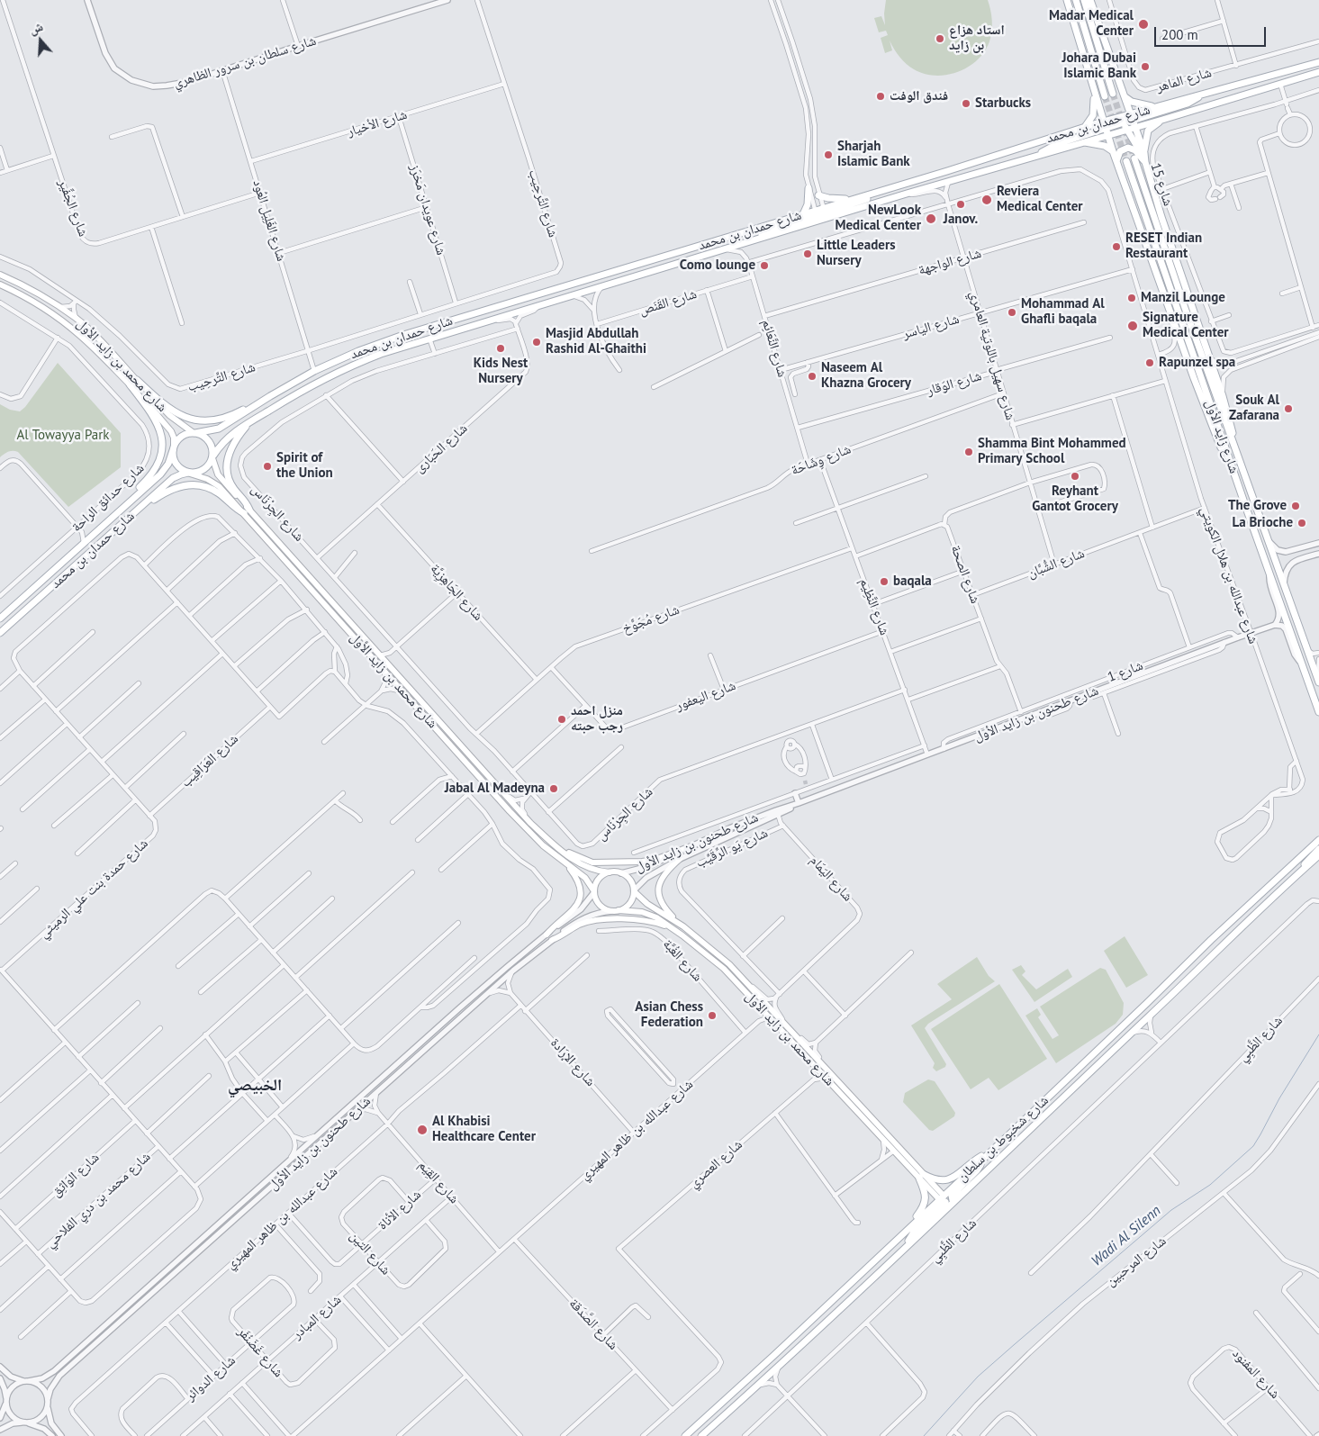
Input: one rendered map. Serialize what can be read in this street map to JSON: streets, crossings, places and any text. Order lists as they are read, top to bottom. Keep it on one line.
{"streets":{"main road":["شارع حمدان بن محمد","شارع محمد بن زايد الأول","شارع زايد الأول","شارع شخبوط بن سلطان"],"street":["شارع سلطان بن سرور الظاهري","شارع الماهر","شارع الأخيار","شارع 15","شارع التَّرحِيب","شارع الجُفِّير","شارع عويدان مَخرَز","شارع الغَلِيل العُود","شارع الواجهة","شارع القَنَص","شارع الياسر","شارع النَّعَائِم","شارع سهيل باللوتية العامري","شارع الوَقار","شارع الحَبَارى","شارع وِشَاحَة","شارع حدائق الراحة","شارع الجِرْنَاس","شارع الشُّبَّان","شارع الصحة","شارع عبدالله بن هلال الكويتي","شارع الجَاهِزِيَّة","شارع النَّظِيم","شارع مُجَوَّخ","شارع 1","شارع اليعفور","شارع طحنون بن زايد الأول","شارع العَرَاقِيب","شارع يَو الرِّقَيِّب","شارع اليَمَام","شارع حمدة بنت علي الرميثي","شارع الغُبَّة","شارع الظَّبِي","شارع الإرَادة","شارع عبدالله بن ظاهر المهيري","شارع العصري","شارع الوَاثِق","شارع القِيَم","شارع محمد بن دري الفلاحي","شارع الأناة","شارع التين","شارع المرحبين","شارع المبادر","شارع الصَّدَقة","شارع غَضَنْفَر","شارع المفنود","شارع الدوائر"]},"crossings":[["شارع سلطان بن سرور الظاهري","شارع الغَلِيل العُود"],["شارع الأخيار","شارع التَّرحِيب"],["شارع الأخيار","شارع عويدان مَخرَز"],["شارع الأخيار","شارع الغَلِيل العُود"],["شارع حمدان بن محمد","شارع الغَلِيل العُود"],["شارع حمدان بن محمد","شارع سهيل باللوتية العامري"],["شارع حمدان بن محمد","شارع محمد بن زايد الأول"],["شارع التَّرحِيب","شارع عويدان مَخرَز"],["شارع التَّرحِيب","شارع الغَلِيل العُود"],["شارع الجُفِّير","شارع الغَلِيل العُود"],["شارع الواجهة","شارع النَّعَائِم"],["شارع الواجهة","شارع سهيل باللوتية العامري"],["شارع القَنَص","شارع النَّعَائِم"],["شارع الياسر","شارع النَّعَائِم"],["شارع الياسر","شارع سهيل باللوتية العامري"],["شارع الياسر","شارع عبدالله بن هلال الكويتي"],["شارع النَّعَائِم","شارع الوَقار"],["شارع النَّعَائِم","شارع وِشَاحَة"],["شارع النَّعَائِم","شارع عبدالله بن هلال الكويتي"],["شارع سهيل باللوتية العامري","شارع الوَقار"],["شارع سهيل باللوتية العامري","شارع وِشَاحَة"],["شارع سهيل باللوتية العامري","شارع الشُّبَّان"],["شارع سهيل باللوتية العامري","شارع عبدالله بن هلال الكويتي"],["شارع محمد بن زايد الأول","شارع طحنون بن زايد الأول"],["شارع محمد بن زايد الأول","شارع شخبوط بن سلطان"],["شارع الحَبَارى","شارع الجِرْنَاس"],["شارع الحَبَارى","شارع الجَاهِزِيَّة"],["شارع وِشَاحَة","شارع النَّظِيم"],["شارع الجِرْنَاس","شارع مُجَوَّخ"],["شارع الشُّبَّان","شارع الصحة"],["شارع الشُّبَّان","شارع عبدالله بن هلال الكويتي"],["شارع الصحة","شارع 1"],["شارع عبدالله بن هلال الكويتي","شارع طحنون بن زايد الأول"],["شارع الجَاهِزِيَّة","شارع مُجَوَّخ"],["شارع النَّظِيم","شارع مُجَوَّخ"],["شارع النَّظِيم","شارع اليعفور"],["شارع النَّظِيم","شارع طحنون بن زايد الأول"],["شارع مُجَوَّخ","شارع اليعفور"],["شارع 1","شارع طحنون بن زايد الأول"],["شارع طحنون بن زايد الأول","شارع اليَمَام"],["شارع العَرَاقِيب","شارع حمدة بنت علي الرميثي"],["شارع يَو الرِّقَيِّب","شارع اليَمَام"],["شارع حمدة بنت علي الرميثي","شارع محمد بن دري الفلاحي"],["شارع الغُبَّة","شارع عبدالله بن ظاهر المهيري"],["شارع الإرَادة","شارع عبدالله بن ظاهر المهيري"],["شارع عبدالله بن ظاهر المهيري","شارع القِيَم"],["شارع عبدالله بن ظاهر المهيري","شارع الأناة"],["شارع عبدالله بن ظاهر المهيري","شارع الصَّدَقة"],["شارع العصري","شارع الصَّدَقة"],["شارع الوَاثِق","شارع محمد بن دري الفلاحي"],["شارع القِيَم","شارع الأناة"],["شارع القِيَم","شارع المبادر"],["شارع الأناة","شارع التين"],["شارع التين","شارع المبادر"],["شارع المبادر","شارع غَضَنْفَر"],["شارع غَضَنْفَر","شارع الدوائر"]],"districts":["الخبيصي"],"water":["Wadi Al Silenn"],"parks":["Al Towayya Park"],"places":["Madar Medical Center","استاد هزاع بن زايد","Johara Dubai Islamic Bank","فندق الوفت","Starbucks","Sharjah Islamic Bank","Reviera Medical Center","Janov.","NewLook Medical Center","RESET Indian Restaurant","Little Leaders Nursery","Como lounge","Manzil Lounge","Mohammad Al Ghafli baqala","Signature Medical Center","Masjid Abdullah Rashid Al-Ghaithi","Kids Nest Nursery","Rapunzel spa","Naseem Al Khazna Grocery","Souk Al Zafarana","Shamma Bint Mohammed Primary School","Spirit of the Union","Reyhant Gantot Grocery","The Grove","La Brioche","baqala","منزل احمد رجب حبته","Jabal Al Madeyna","Asian Chess Federation","Al Khabisi Healthcare Center"],"scale_bar":"200 m","north":"top"}
